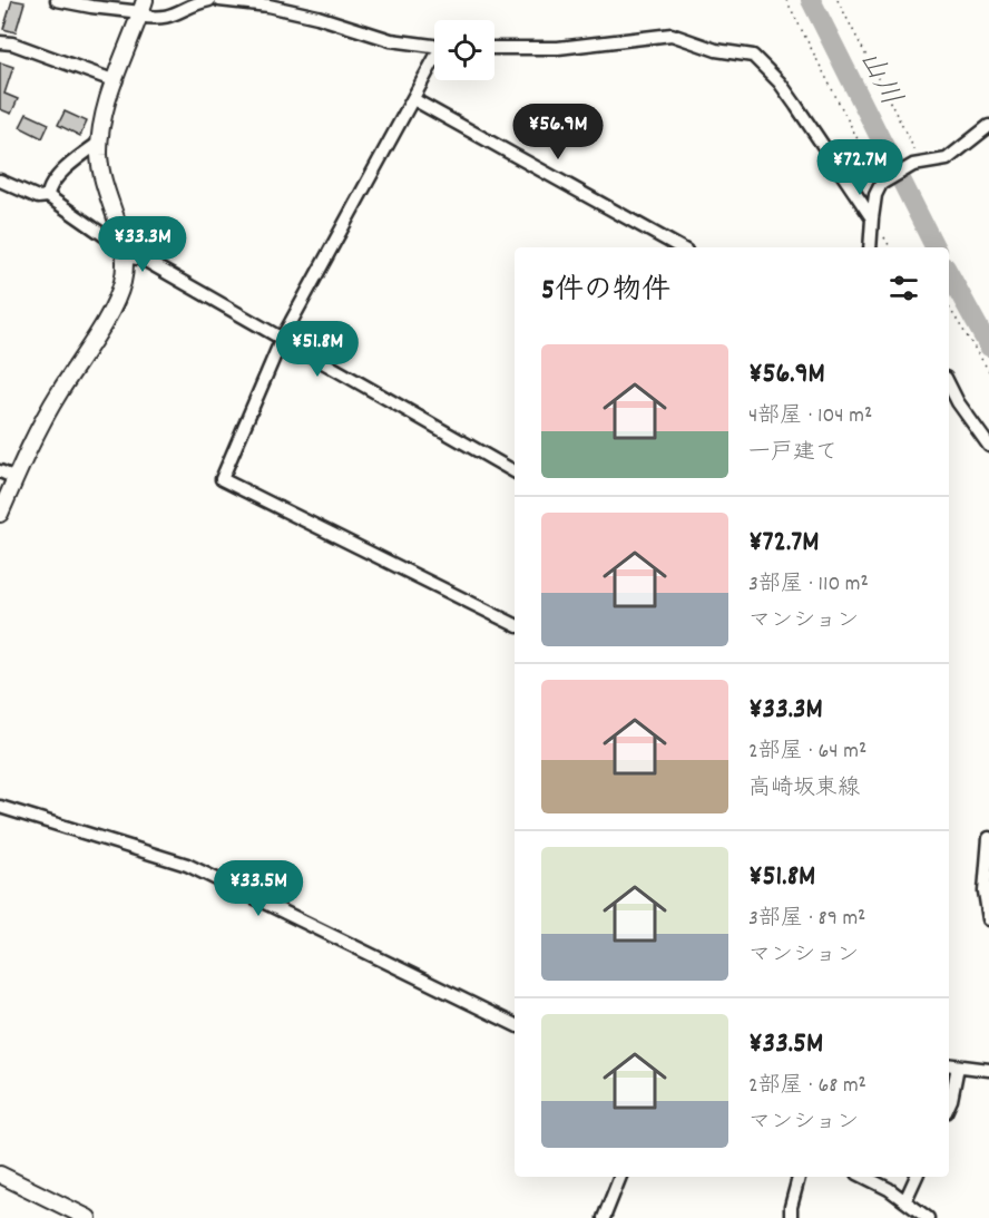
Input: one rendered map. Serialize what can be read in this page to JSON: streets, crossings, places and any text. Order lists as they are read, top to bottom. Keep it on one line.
{"water":["山川"],"page":{"price":["¥56.9M","¥72.7M","¥33.3M","¥51.8M","¥33.5M"],"heading":"5件の物件","list":[{"name":"¥56.9M","note":"4部屋 · 104 m² · 一戸建て"},{"name":"¥72.7M","note":"3部屋 · 110 m² · マンション"},{"name":"¥33.3M","note":"2部屋 · 64 m² · 高崎坂東線"},{"name":"¥51.8M","note":"3部屋 · 89 m² · マンション"},{"name":"¥33.5M","note":"2部屋 · 68 m² · マンション"}]}}
